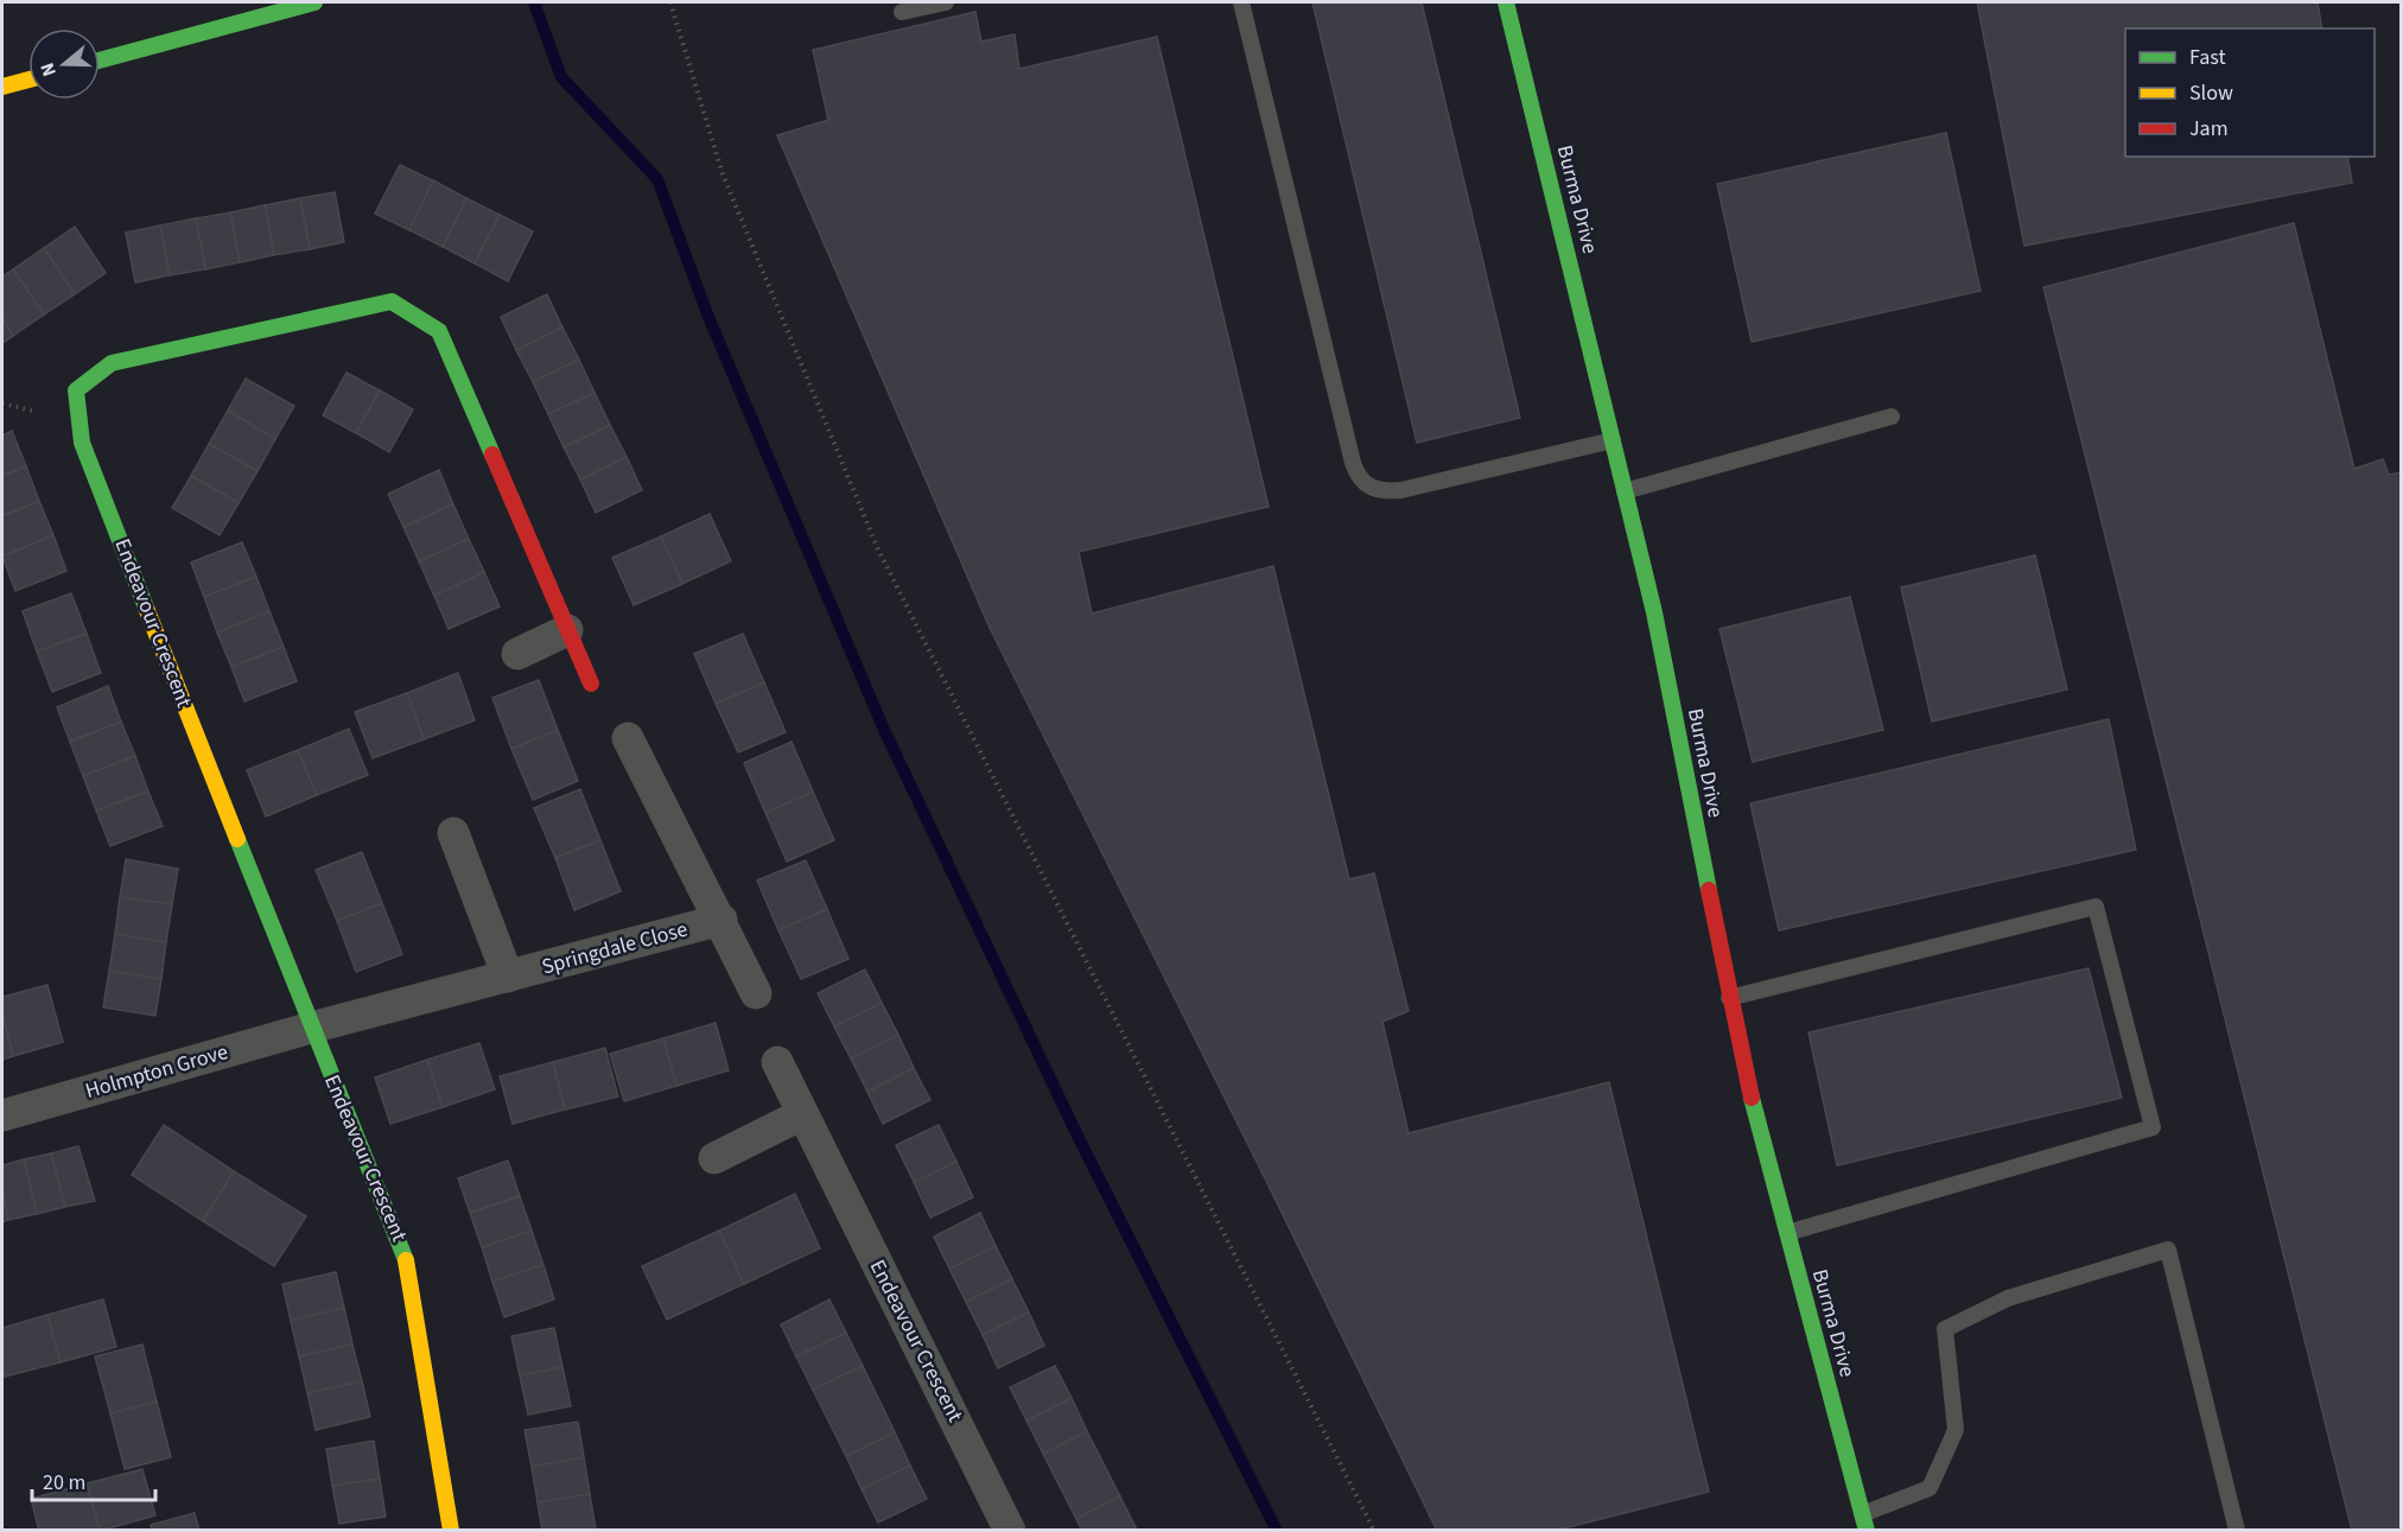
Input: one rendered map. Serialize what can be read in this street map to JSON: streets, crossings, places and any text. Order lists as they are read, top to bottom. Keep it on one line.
{"streets":{"street":["Burma Drive","Endeavour Crescent","Springdale Close","Holmpton Grove"]},"crossings":[["Endeavour Crescent","Springdale Close"],["Endeavour Crescent","Holmpton Grove"],["Springdale Close","Holmpton Grove"]],"legend":["Fast","Slow","Jam"],"scale_bar":"20 m","north":"left"}
